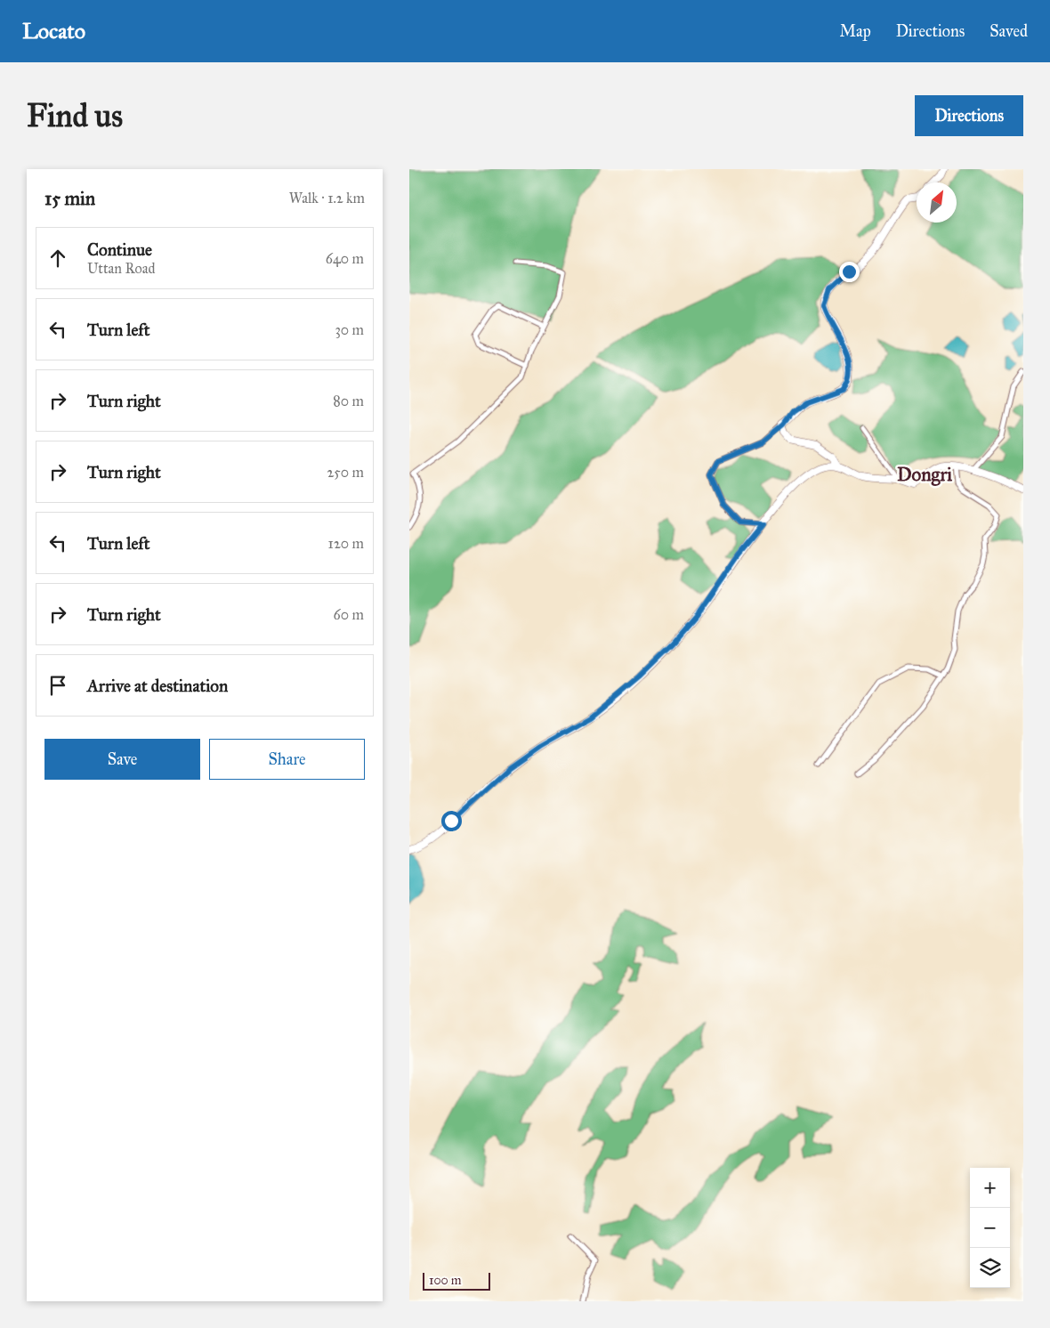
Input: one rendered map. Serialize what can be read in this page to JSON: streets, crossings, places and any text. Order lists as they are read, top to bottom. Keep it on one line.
{"districts":["Dongri"],"scale_bar":"100 m","north":"top right","page":{"header":"Locato","nav":["Map","Directions","Saved"],"buttons":["Directions",["Save","Share"]],"title":"Find us","heading":["15 min","Walk · 1.2 km"],"list":[["Continue","Uttan Road","640 m"],["Turn left","30 m"],["Turn right","80 m"],["Turn right","250 m"],["Turn left","120 m"],["Turn right","60 m"],"Arrive at destination"],"map_buttons":["+","−"],"scale":"100 m"}}
